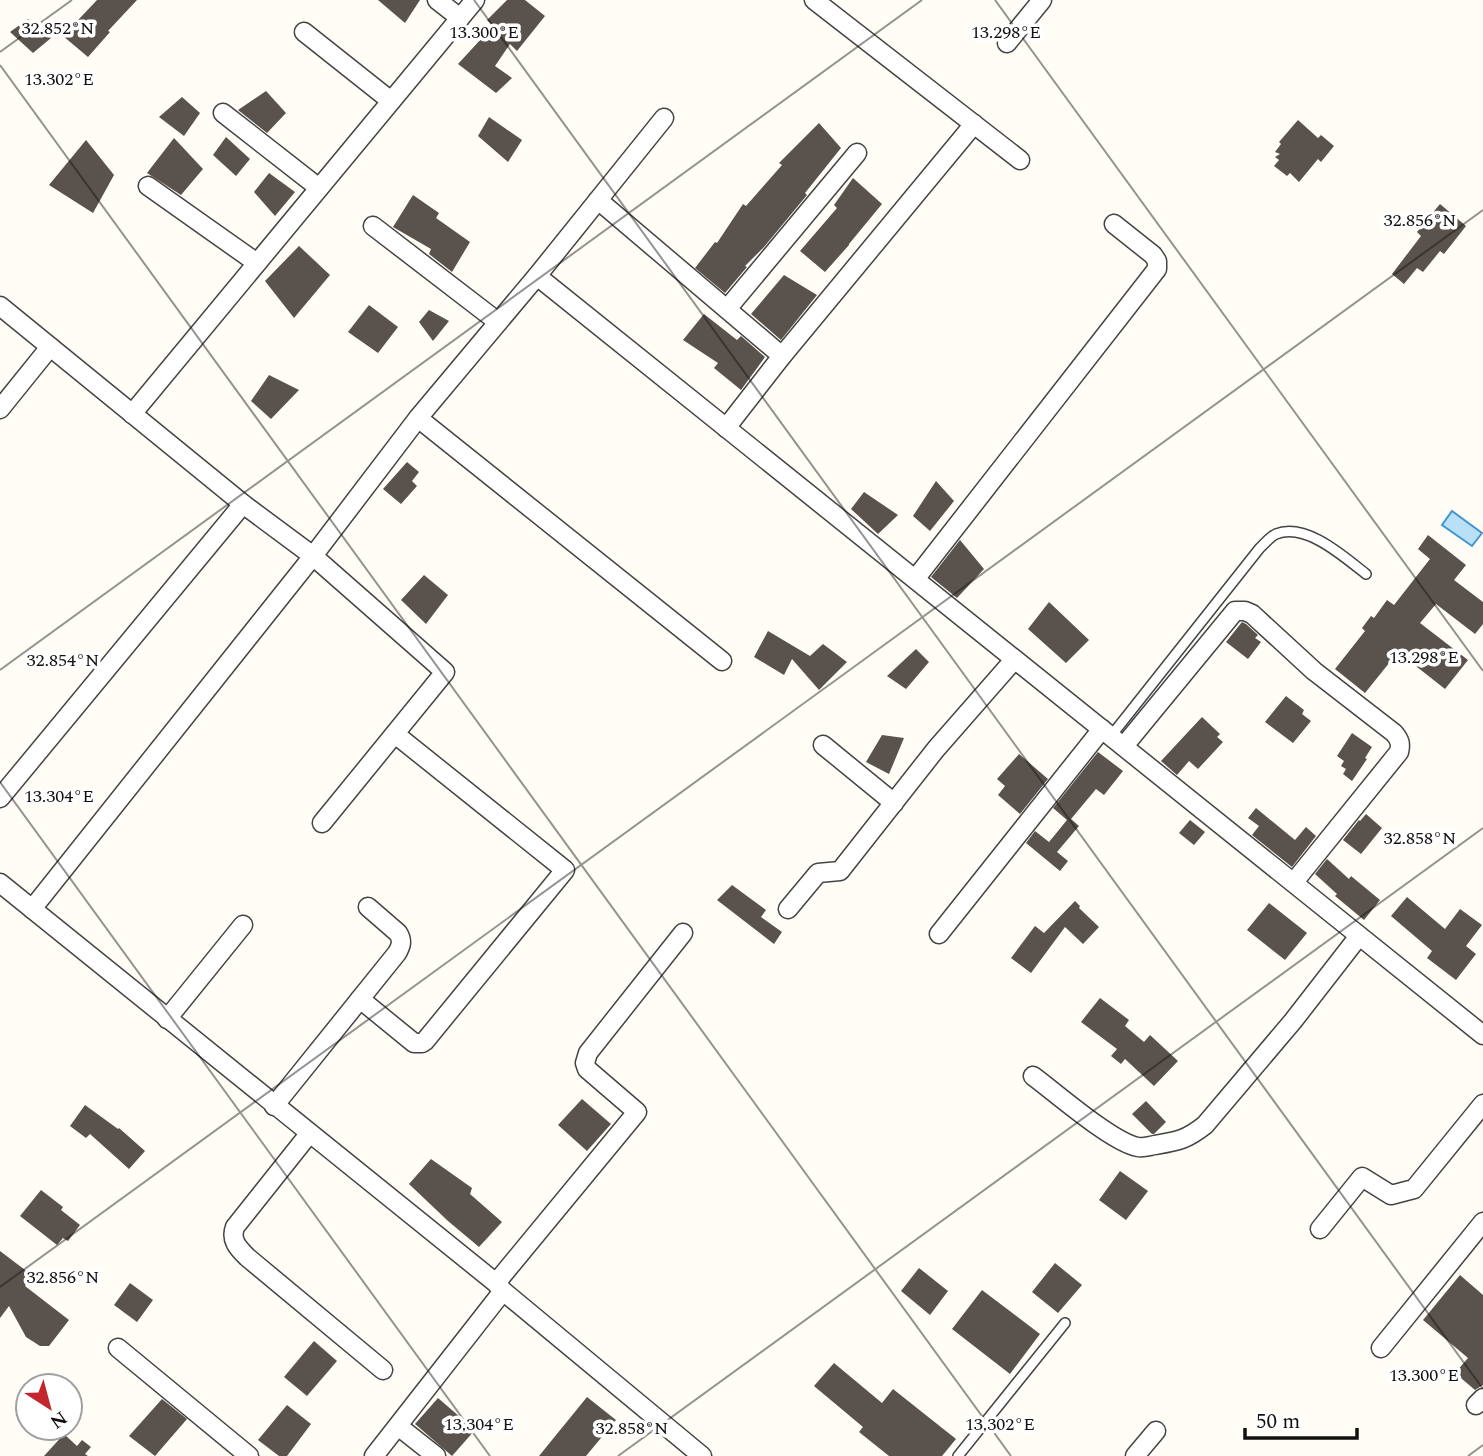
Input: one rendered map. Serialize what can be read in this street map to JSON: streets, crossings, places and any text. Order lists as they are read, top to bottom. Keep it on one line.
{"scale_bar":"50 m","north":"bottom right","coordinates":["32.852°N","13.300°E","13.298°E","13.302°E","32.856°N","32.854°N","13.304°E","32.858°N"]}
